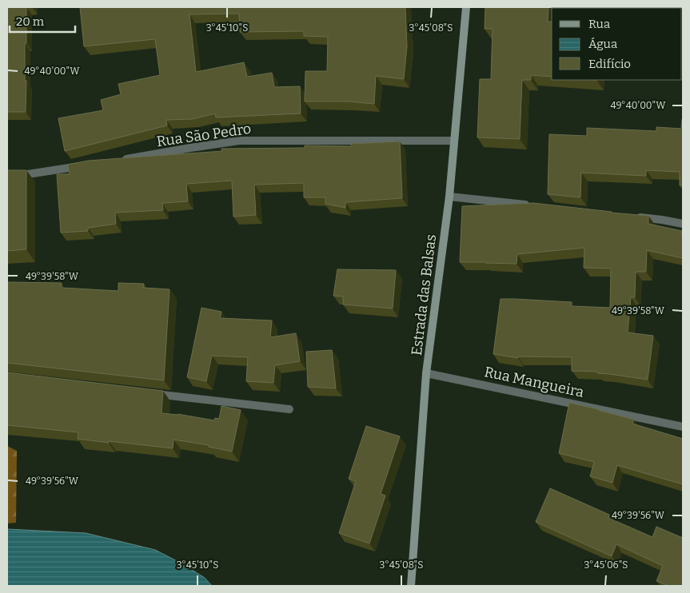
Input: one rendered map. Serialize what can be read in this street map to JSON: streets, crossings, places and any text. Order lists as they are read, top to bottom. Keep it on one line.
{"streets":{"street":["Rua São Pedro","Estrada das Balsas","Rua Mangueira"]},"crossings":[["Rua São Pedro","Estrada das Balsas"],["Estrada das Balsas","Rua Mangueira"]],"legend":["Rua","Água","Edifício"],"scale_bar":"20 m","coordinates":["3°45'10\"S","3°45'08\"S","49°40'00\"W","49°39'58\"W","49°39'56\"W","3°45'06\"S"]}
